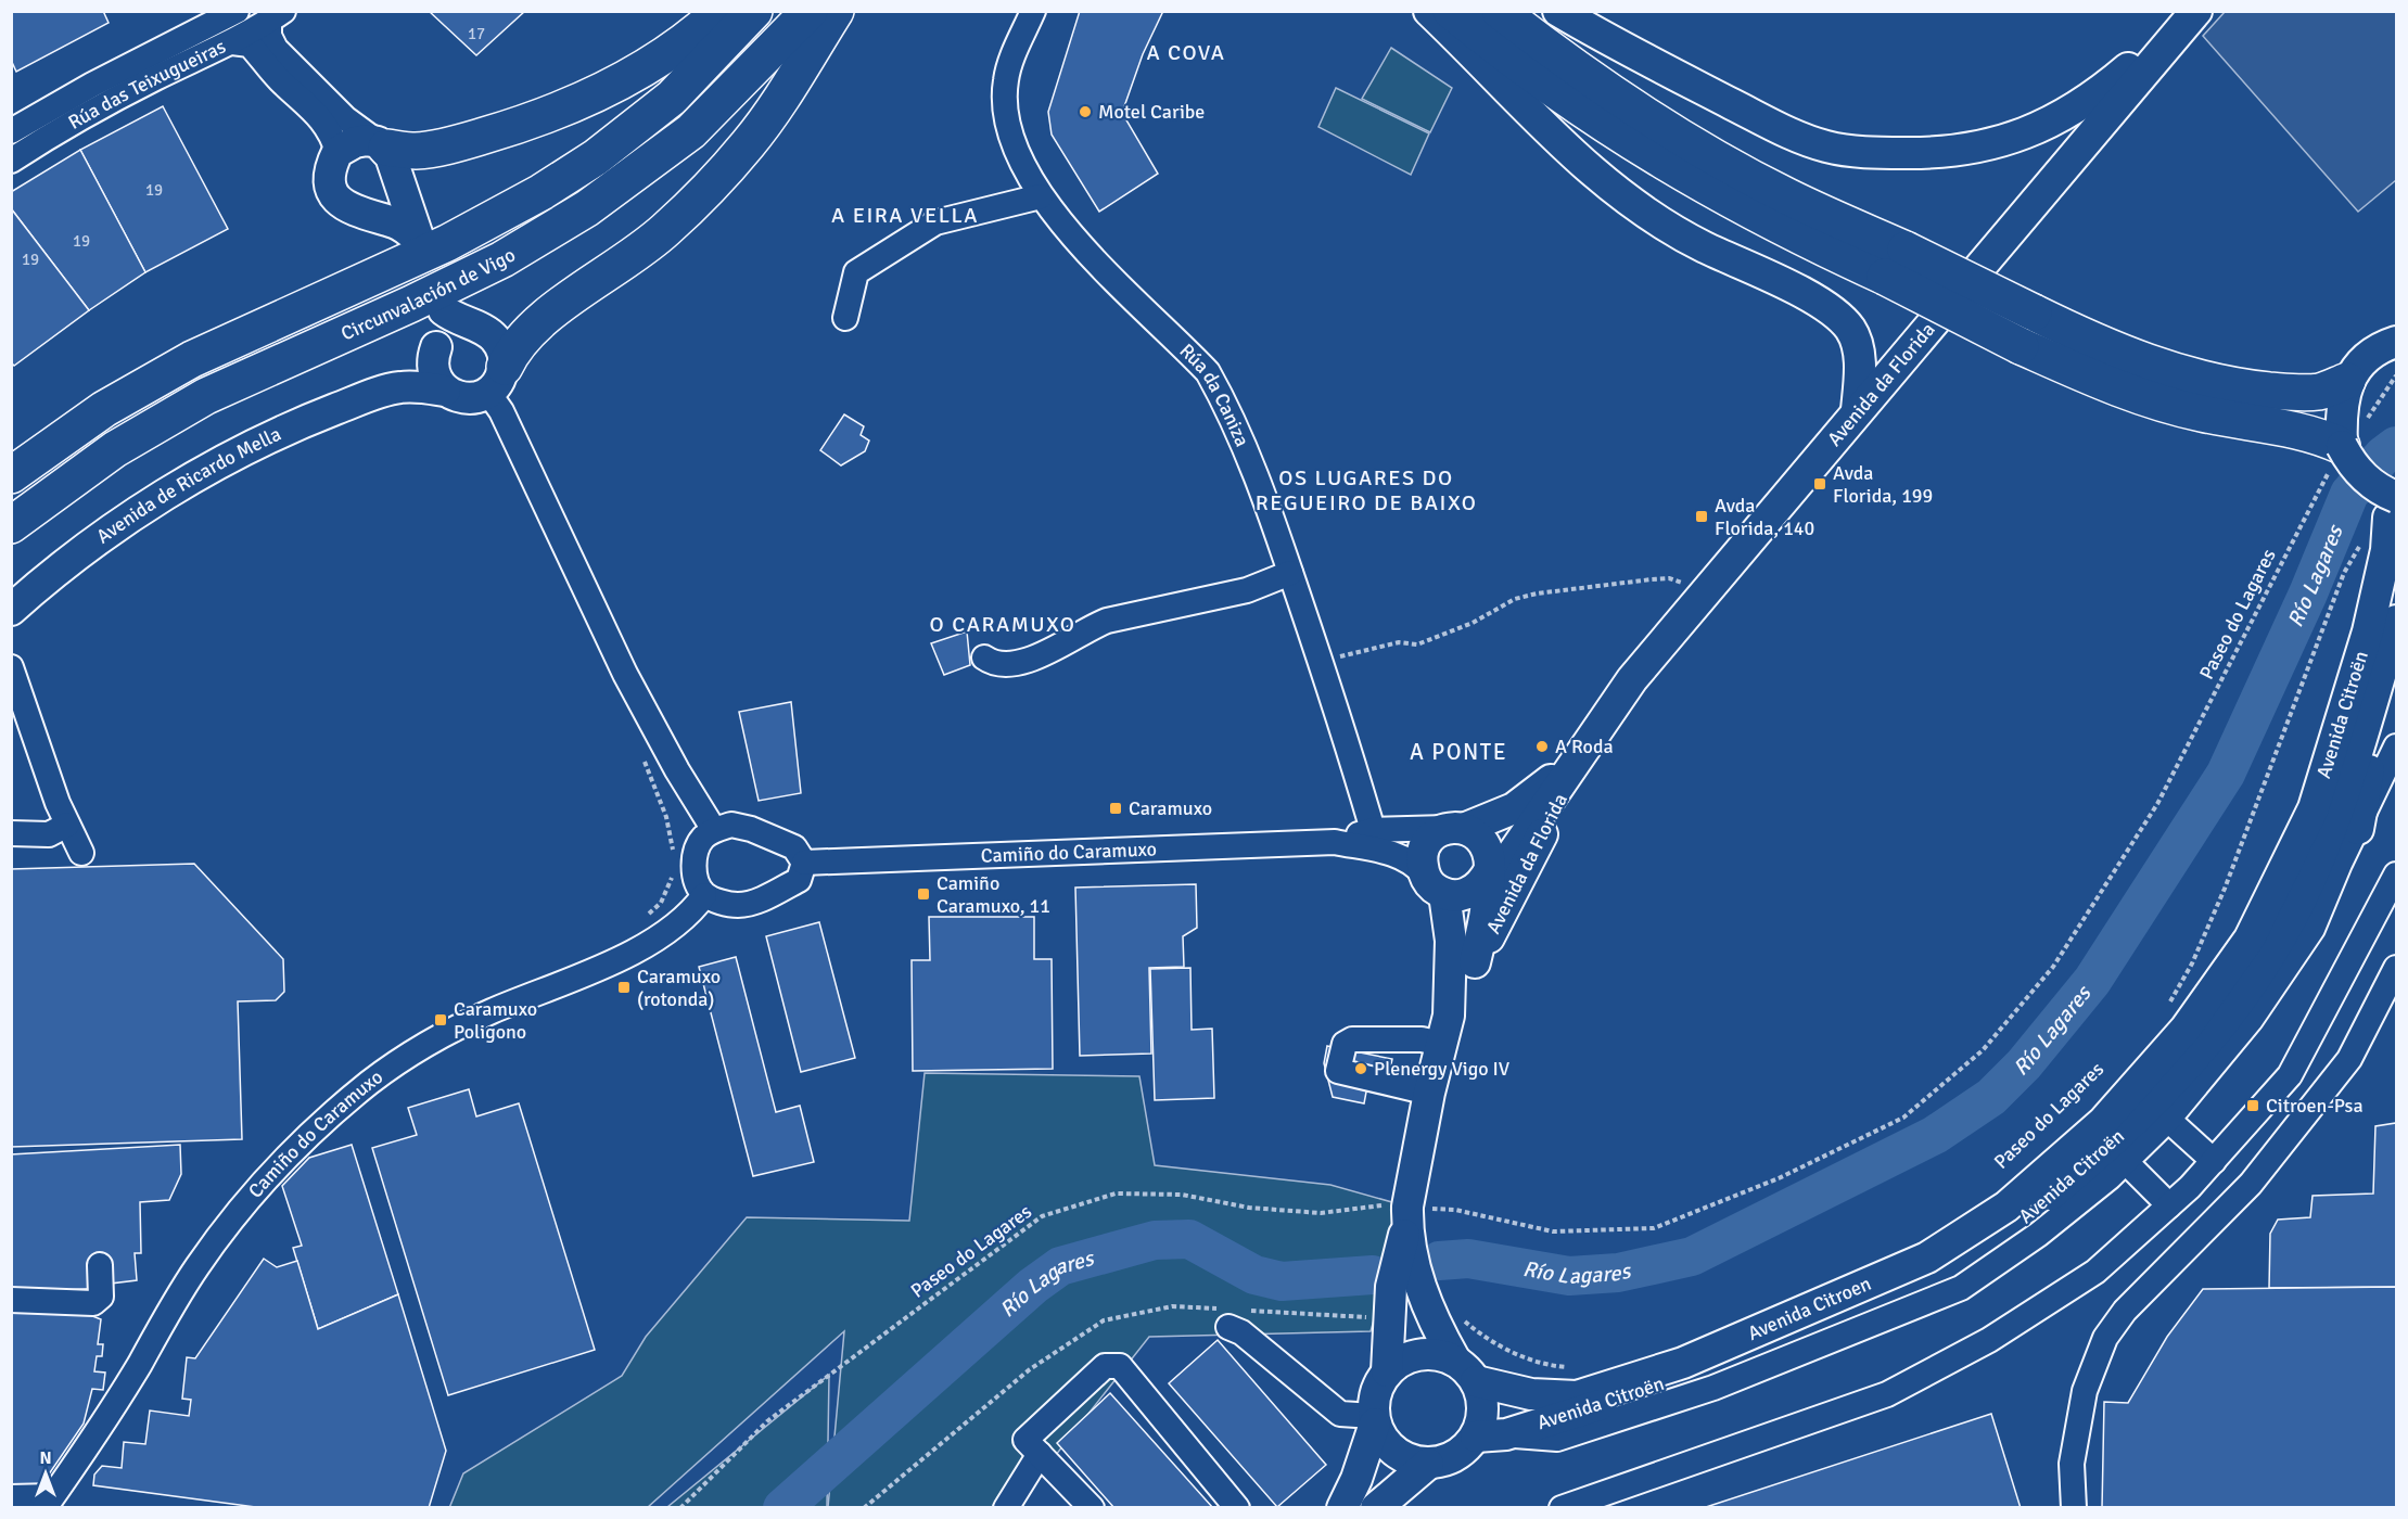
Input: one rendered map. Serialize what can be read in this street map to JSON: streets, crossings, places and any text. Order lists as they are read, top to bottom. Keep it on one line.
{"streets":{"highway":["Circunvalación de Vigo"],"main road":["Avenida da Florida","Avenida de Ricardo Mella","Avenida Citroën","Avenida Citroen"],"street":["Rúa das Teixugueiras","Rúa da Caniza","Camiño do Caramuxo"],"path":["Paseo do Lagares"]},"crossings":[["Avenida da Florida","Paseo do Lagares"],["Avenida da Florida","Avenida Citroën"],["Avenida da Florida","Camiño do Caramuxo"],["Avenida da Florida","Avenida Citroen"],["Rúa da Caniza","Camiño do Caramuxo"],["Avenida Citroën","Avenida Citroen"]],"districts":["A COVA","A EIRA VELLA","OS LUGARES DO REGUEIRO DE BAIXO","O CARAMUXO","A PONTE"],"water":["Río Lagares"],"places":{"other":["Motel Caribe","A Roda","Plenergy Vigo IV"],"transit":["Avda Florida, 199","Avda Florida, 140","Caramuxo","Camiño Caramuxo, 11","Caramuxo (rotonda)","Caramuxo Poligono","Citroen-Psa"]},"house_numbers":["17","19","19","19"],"north":"top"}
